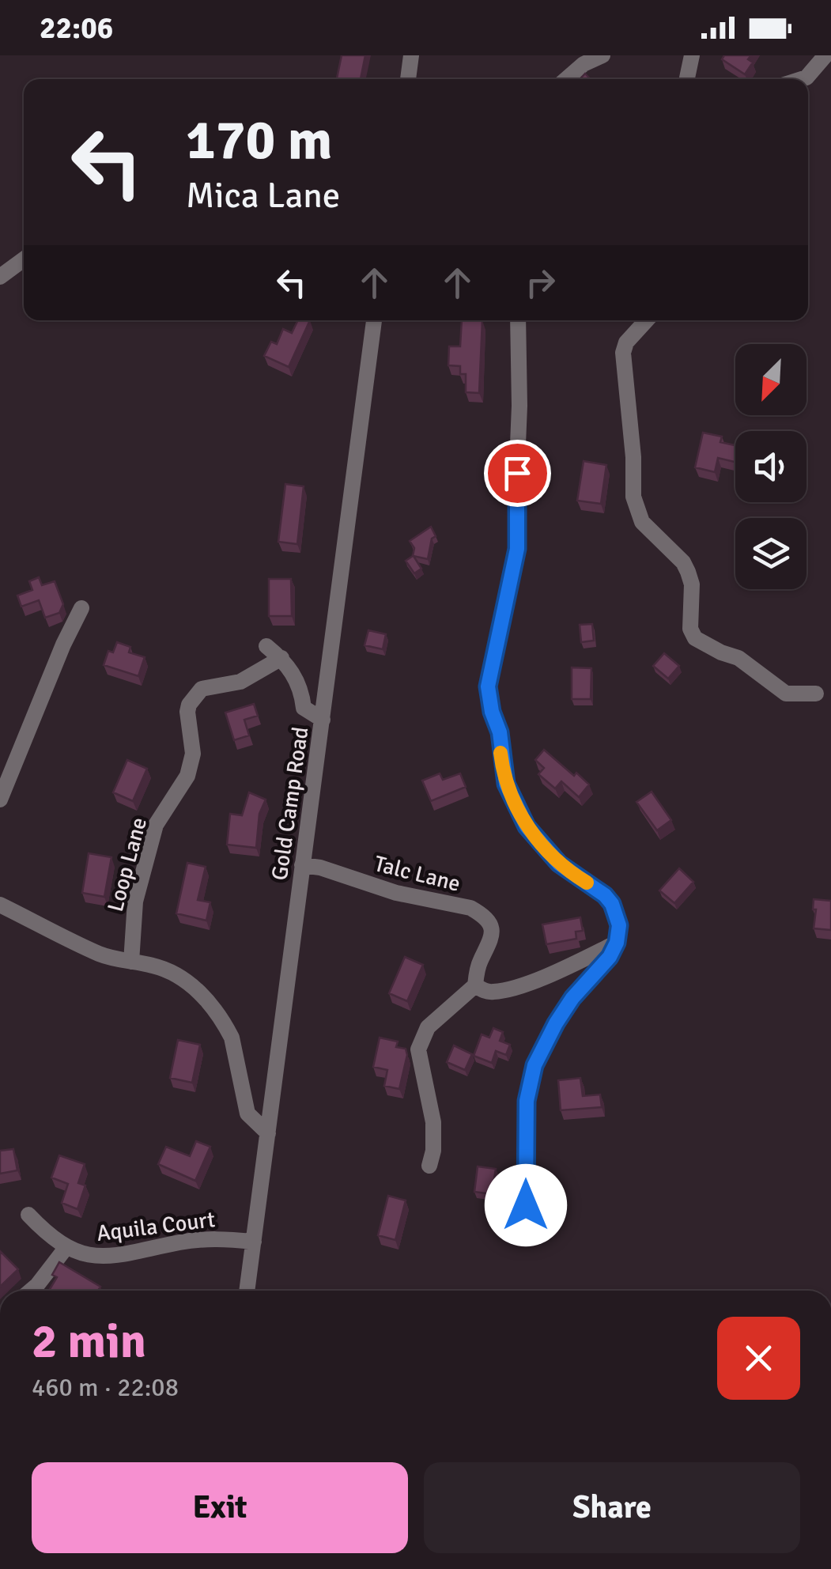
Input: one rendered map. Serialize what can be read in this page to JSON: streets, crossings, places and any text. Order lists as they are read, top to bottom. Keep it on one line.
{"streets":{"street":["Gold Camp Road","Loop Lane","Talc Lane","Aquila Court"]},"crossings":[["Gold Camp Road","Talc Lane"],["Gold Camp Road","Aquila Court"]],"north":"bottom left","page":{"status":"22:06","turn":["170 m","Mica Lane"],"heading":["2 min","460 m · 22:08"],"buttons":["Exit","Share"]}}
